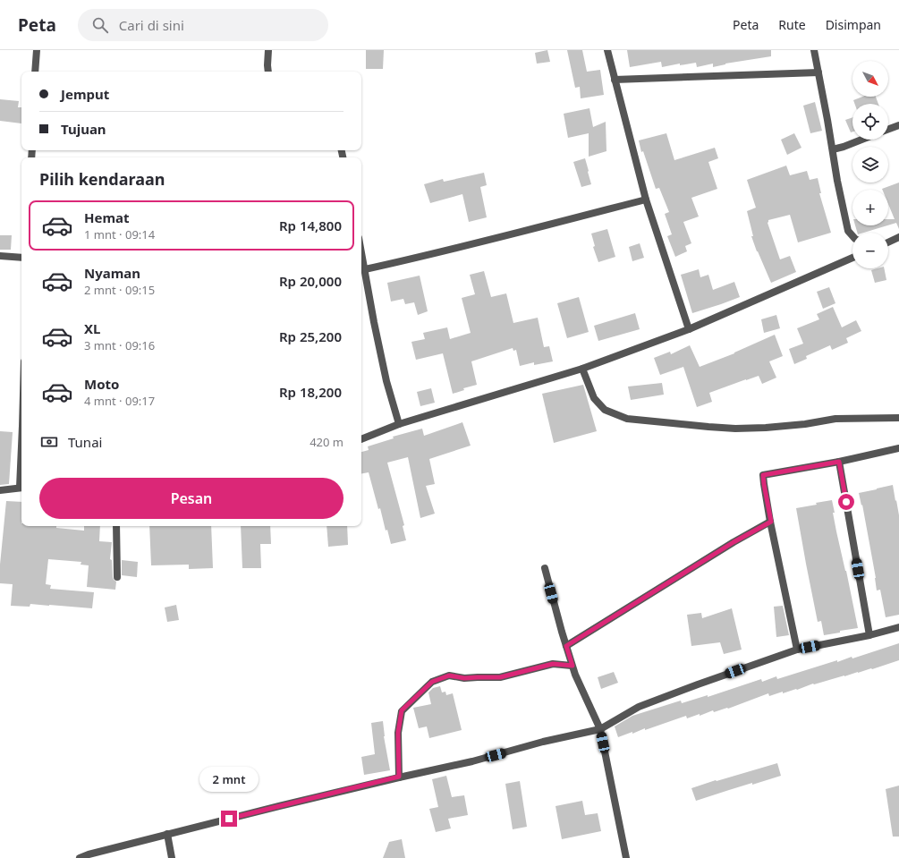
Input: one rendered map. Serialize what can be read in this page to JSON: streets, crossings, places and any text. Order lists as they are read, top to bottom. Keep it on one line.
{"north":"bottom right","page":{"header":"Peta","search":"Cari di sini","nav":["Peta","Rute","Disimpan"],"map_buttons":["+","−"],"banner":["Jemput","Tujuan"],"heading":"Pilih kendaraan","list":[{"name":"Hemat","note":"1 mnt · 09:14","value":"Rp 14,800"},{"name":"Nyaman","note":"2 mnt · 09:15","value":"Rp 20,000"},{"name":"XL","note":"3 mnt · 09:16","value":"Rp 25,200"},{"name":"Moto","note":"4 mnt · 09:17","value":"Rp 18,200"}],"pay":["Tunai","420 m"],"buttons":"Pesan","bubble":"2 mnt"}}
